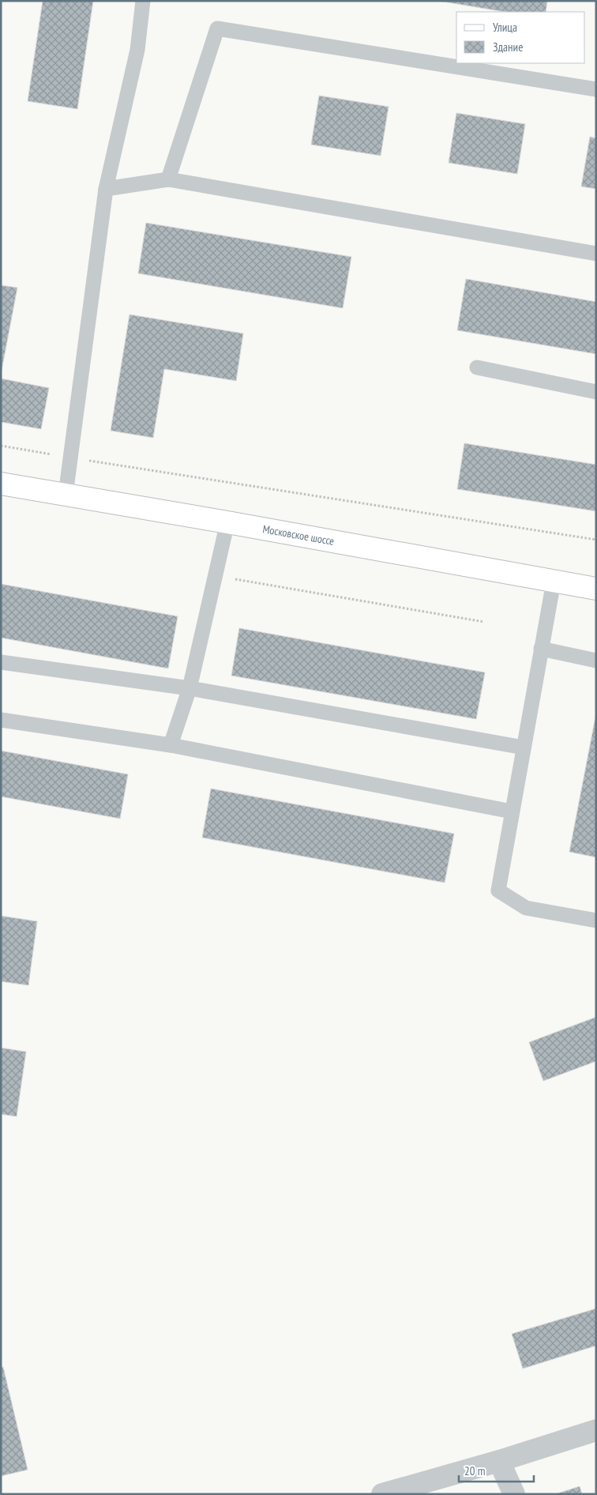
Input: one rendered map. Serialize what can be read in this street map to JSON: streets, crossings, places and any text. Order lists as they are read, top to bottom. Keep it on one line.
{"streets":{"main road":["Московское шоссе"]},"legend":["Улица","Здание"],"scale_bar":"20 m"}
